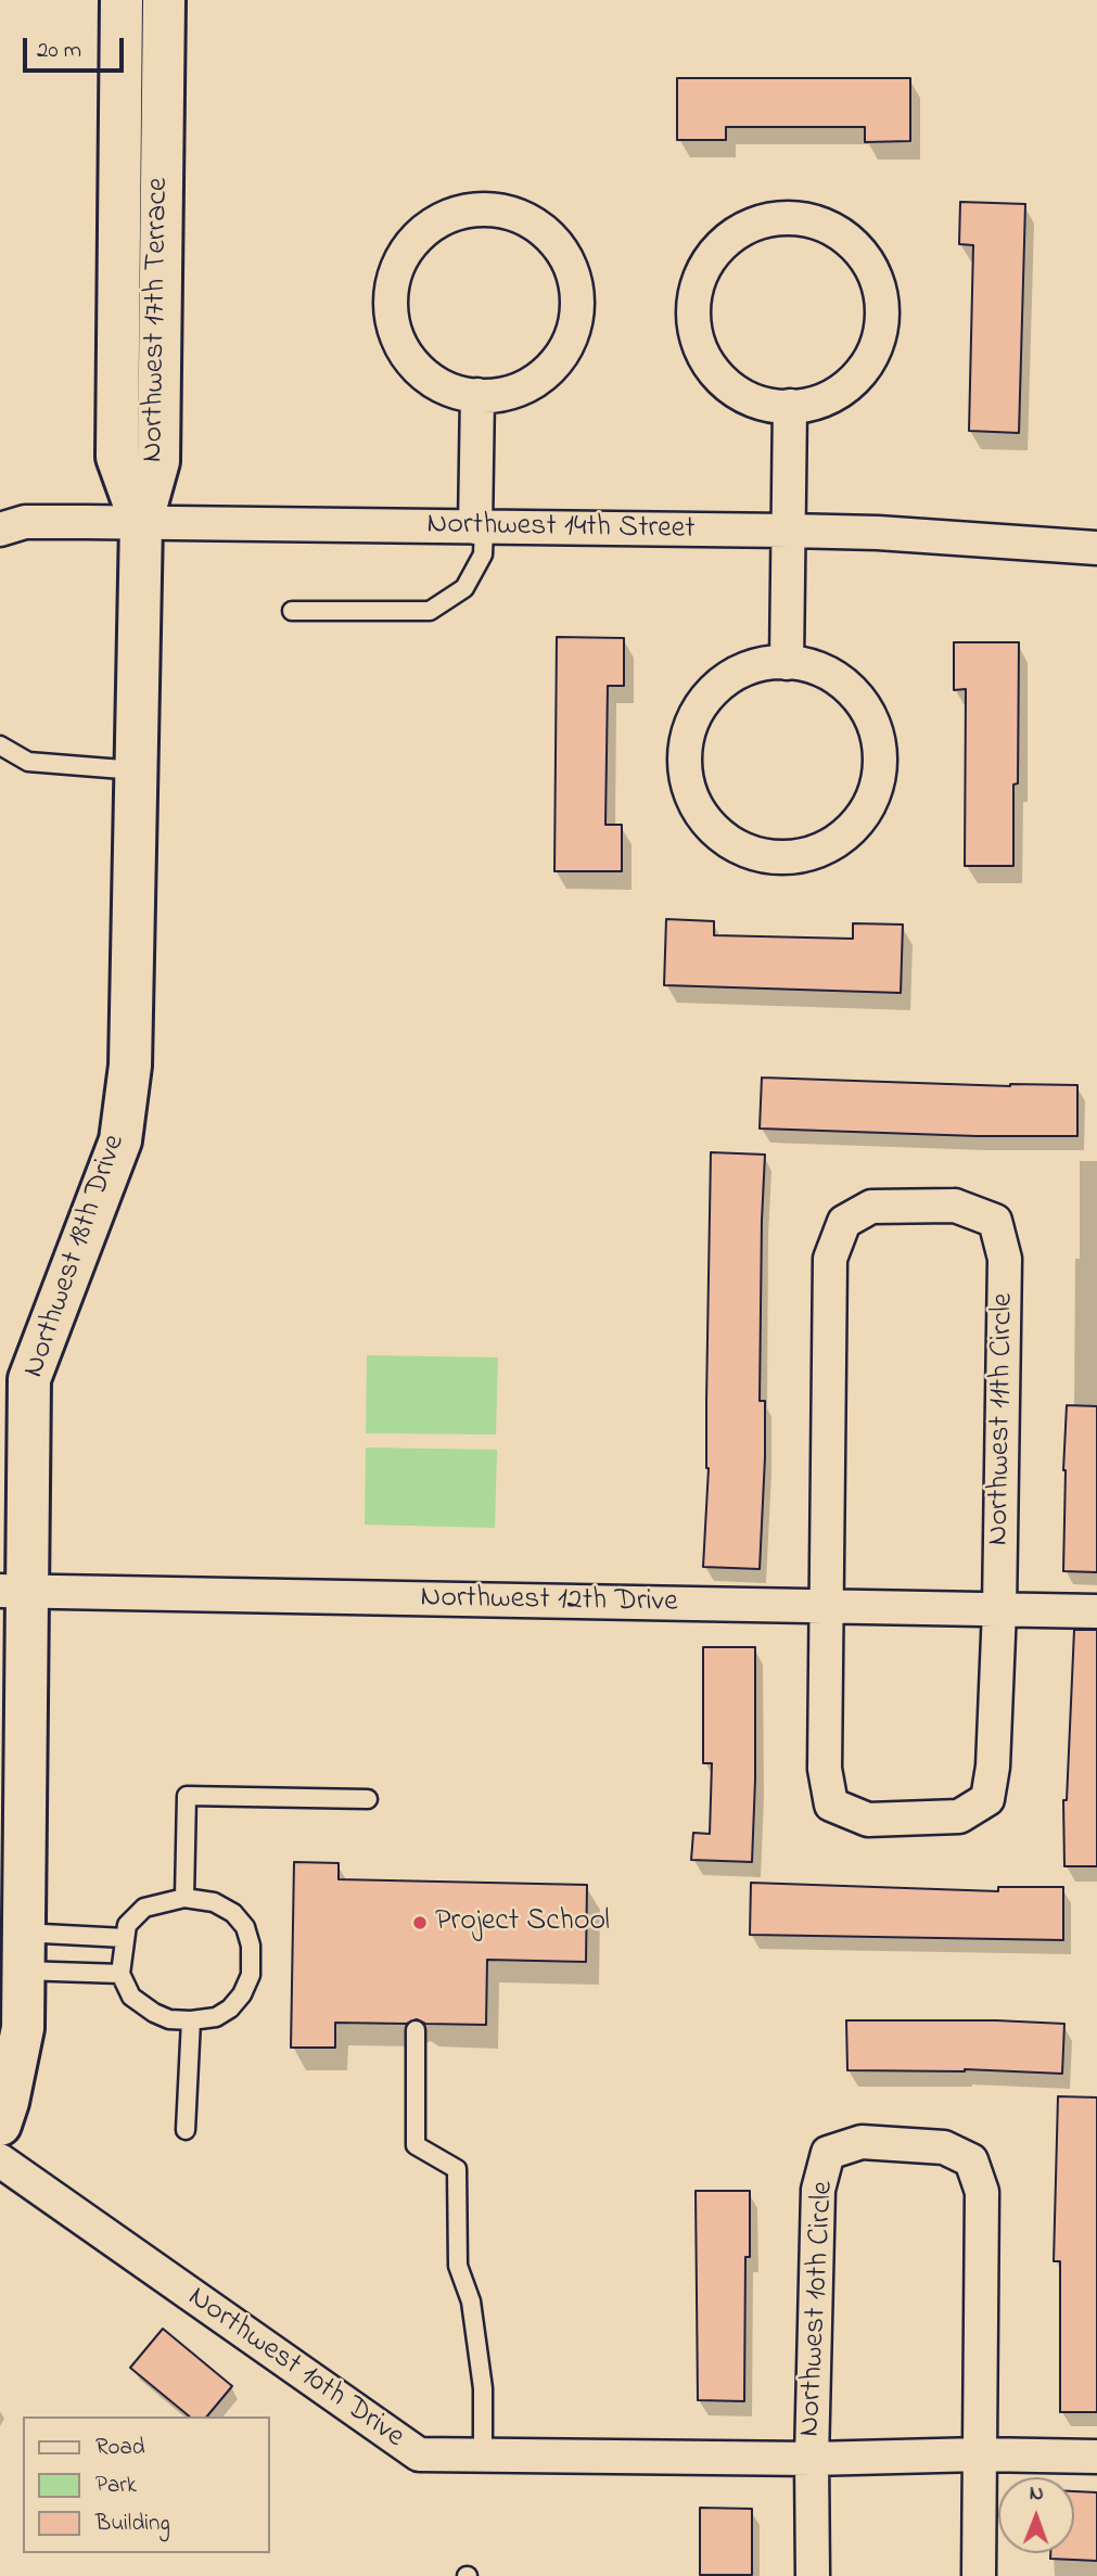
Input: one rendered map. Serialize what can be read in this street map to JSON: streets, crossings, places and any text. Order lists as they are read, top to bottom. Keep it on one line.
{"streets":{"street":["Northwest 17th Terrace","Northwest 14th Street","Northwest 18th Drive","Northwest 11th Circle","Northwest 12th Drive","Northwest 10th Circle","Northwest 10th Drive"]},"crossings":[["Northwest 17th Terrace","Northwest 14th Street"],["Northwest 17th Terrace","Northwest 18th Drive"],["Northwest 14th Street","Northwest 18th Drive"],["Northwest 18th Drive","Northwest 12th Drive"],["Northwest 11th Circle","Northwest 12th Drive"],["Northwest 10th Circle","Northwest 10th Drive"]],"places":["Project School"],"legend":["Road","Park","Building"],"scale_bar":"20 m","north":"top"}
